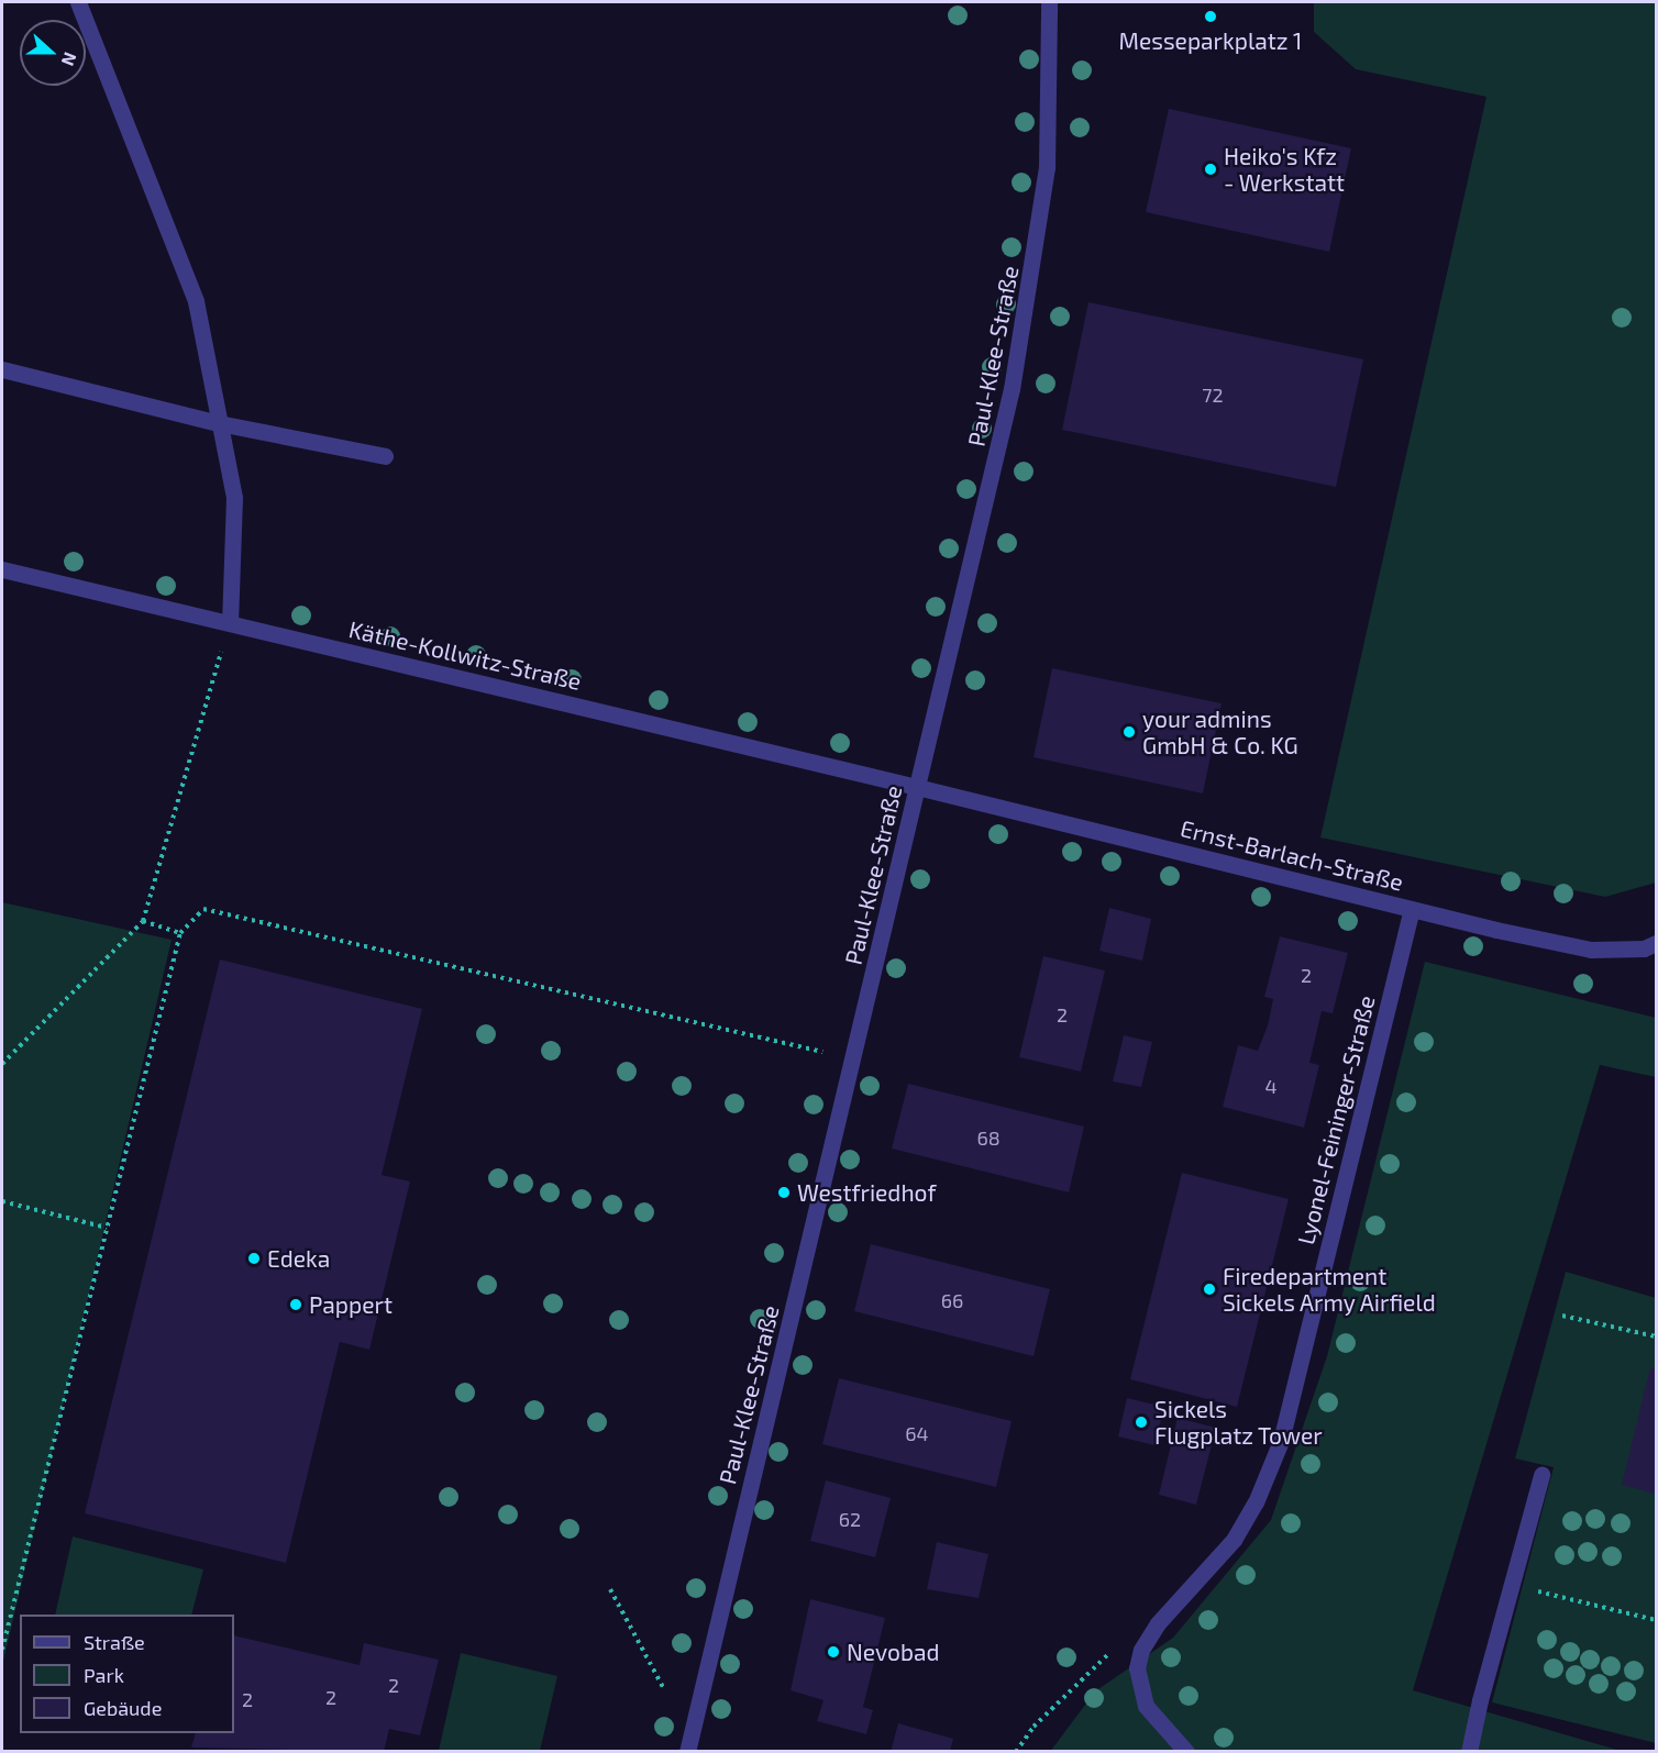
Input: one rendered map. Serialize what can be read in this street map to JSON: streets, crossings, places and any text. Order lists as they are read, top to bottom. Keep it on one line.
{"streets":{"street":["Paul-Klee-Straße","Käthe-Kollwitz-Straße","Ernst-Barlach-Straße","Lyonel-Feininger-Straße"]},"crossings":[["Paul-Klee-Straße","Käthe-Kollwitz-Straße"],["Paul-Klee-Straße","Ernst-Barlach-Straße"],["Käthe-Kollwitz-Straße","Ernst-Barlach-Straße"],["Ernst-Barlach-Straße","Lyonel-Feininger-Straße"]],"places":["Messeparkplatz 1","Heiko's Kfz - Werkstatt","your admins GmbH & Co. KG","Westfriedhof","Edeka","Firedepartment Sickels Army Airfield","Pappert","Sickels Flugplatz Tower","Nevobad"],"house_numbers":["72","2","2","4","68","66","64","62","2","2","2"],"legend":["Straße","Park","Gebäude"],"north":"right"}
